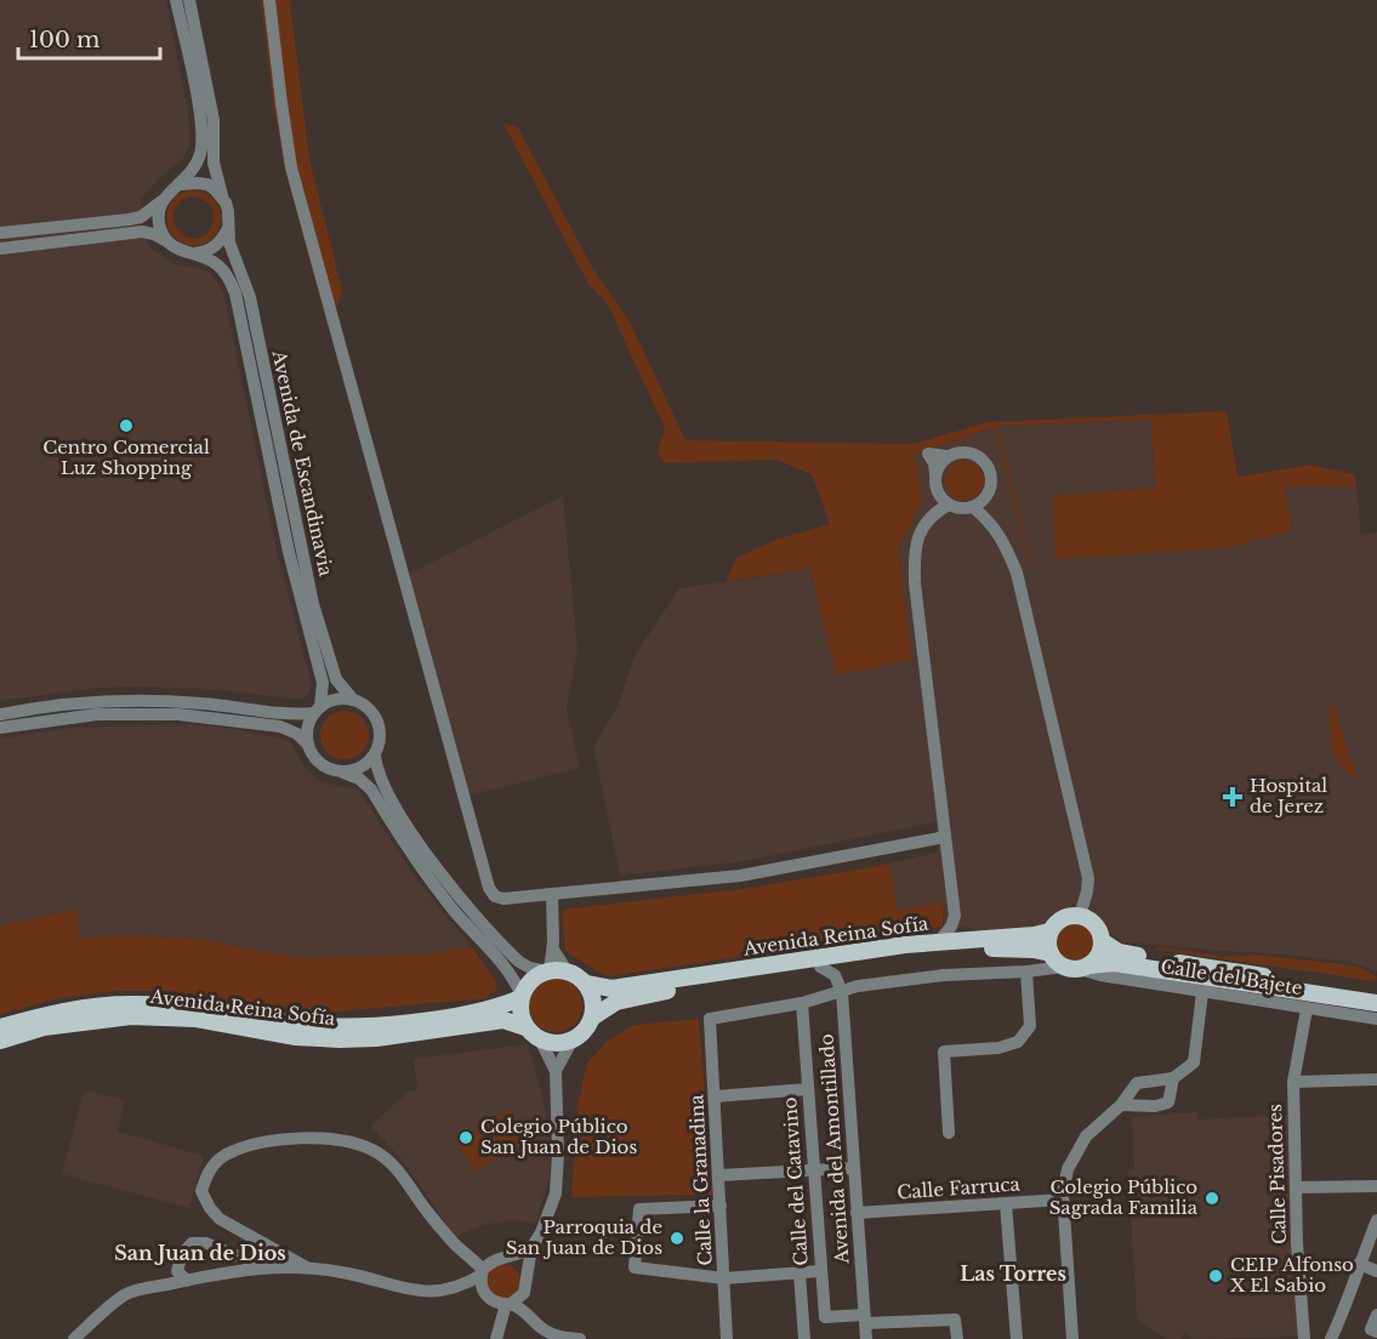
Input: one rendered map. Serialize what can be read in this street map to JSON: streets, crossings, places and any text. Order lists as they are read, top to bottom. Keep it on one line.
{"streets":{"main road":["Avenida Reina Sofía"],"street":["Avenida de Escandinavia","Calle del Bajete","Avenida del Amontillado","Calle Pisadores","Calle la Granadina","Calle del Catavino","Calle Farruca"]},"crossings":[["Avenida Reina Sofía","Calle del Bajete"],["Calle del Bajete","Avenida del Amontillado"],["Calle del Bajete","Calle Pisadores"],["Calle del Bajete","Calle la Granadina"],["Calle del Bajete","Calle del Catavino"],["Avenida del Amontillado","Calle del Catavino"],["Avenida del Amontillado","Calle Farruca"]],"districts":["San Juan de Dios","Las Torres"],"places":{"other":["Centro Comercial Luz Shopping","Colegio Público San Juan de Dios","Colegio Público Sagrada Familia","Parroquia de San Juan de Dios","CEIP Alfonso X El Sabio"],"health":["Hospital de Jerez"]},"scale_bar":"100 m"}
